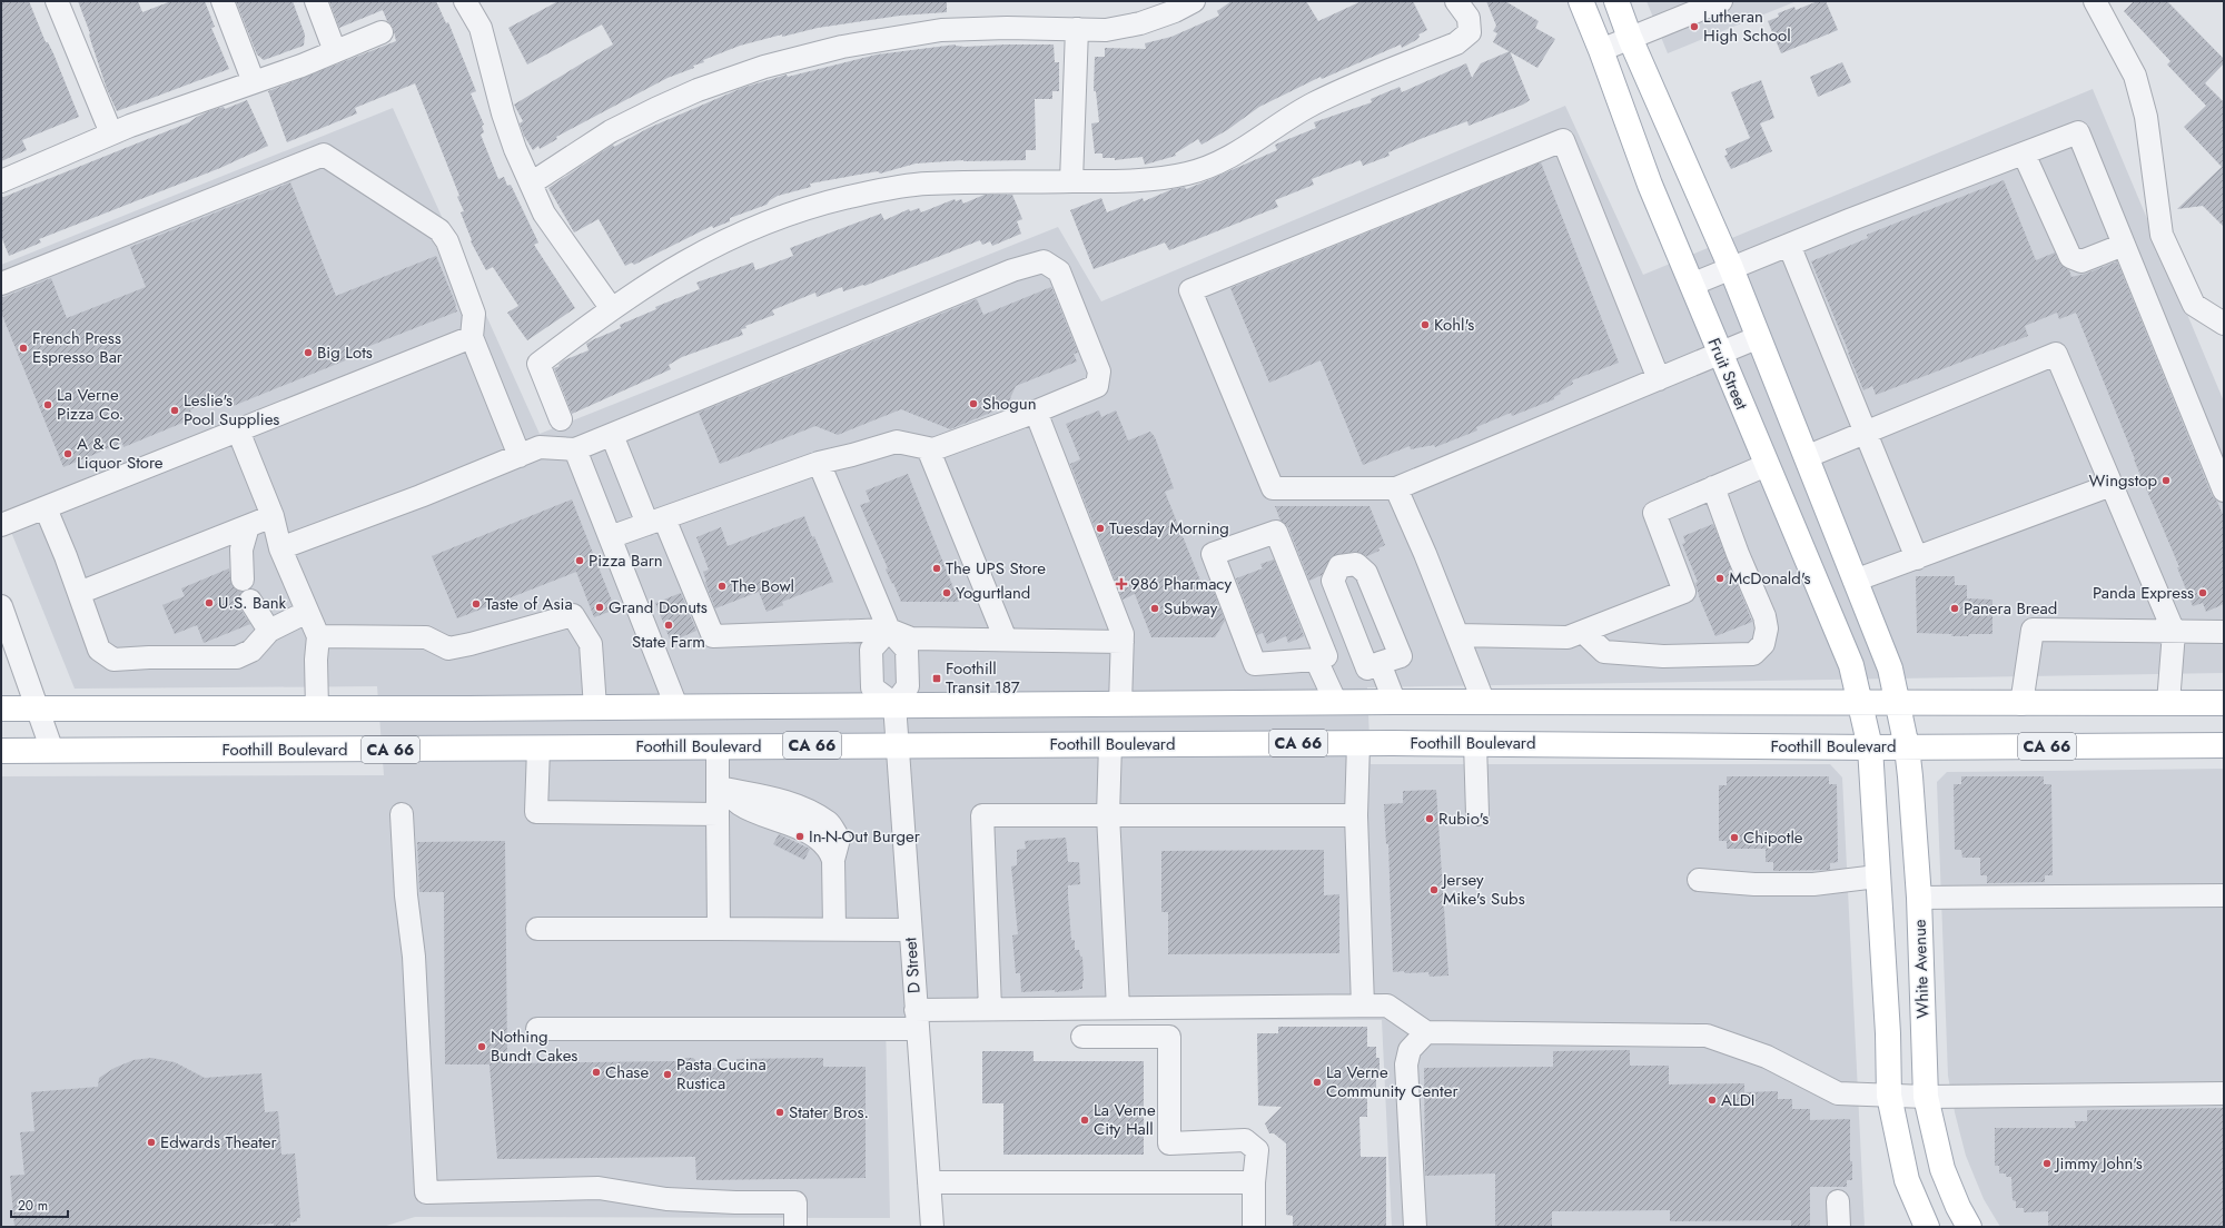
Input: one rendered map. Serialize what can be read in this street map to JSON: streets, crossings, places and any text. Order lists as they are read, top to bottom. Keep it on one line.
{"streets":{"main road":["Fruit Street","CA 66","Foothill Boulevard","White Avenue"],"street":["D Street"]},"crossings":[["Fruit Street","Foothill Boulevard"],["Foothill Boulevard","D Street"],["Foothill Boulevard","White Avenue"]],"places":{"other":["Lutheran High School","Kohl's","French Press Espresso Bar","Big Lots","Shogun","La Verne Pizza Co.","Leslie's Pool Supplies","A & C Liquor Store","Wingstop","Tuesday Morning","Pizza Barn","The UPS Store","McDonald's","The Bowl","Yogurtland","Panda Express","U.S. Bank","Taste of Asia","Grand Donuts","Subway","Panera Bread","State Farm","Rubio's","In-N-Out Burger","Chipotle","Jersey Mike's Subs","Nothing Bundt Cakes","Chase","Pasta Cucina Rustica","La Verne Community Center","ALDI","Stater Bros.","La Verne City Hall","Edwards Theater","Jimmy John's"],"health":["986 Pharmacy"],"transit":["Foothill Transit 187"]},"scale_bar":"20 m"}
